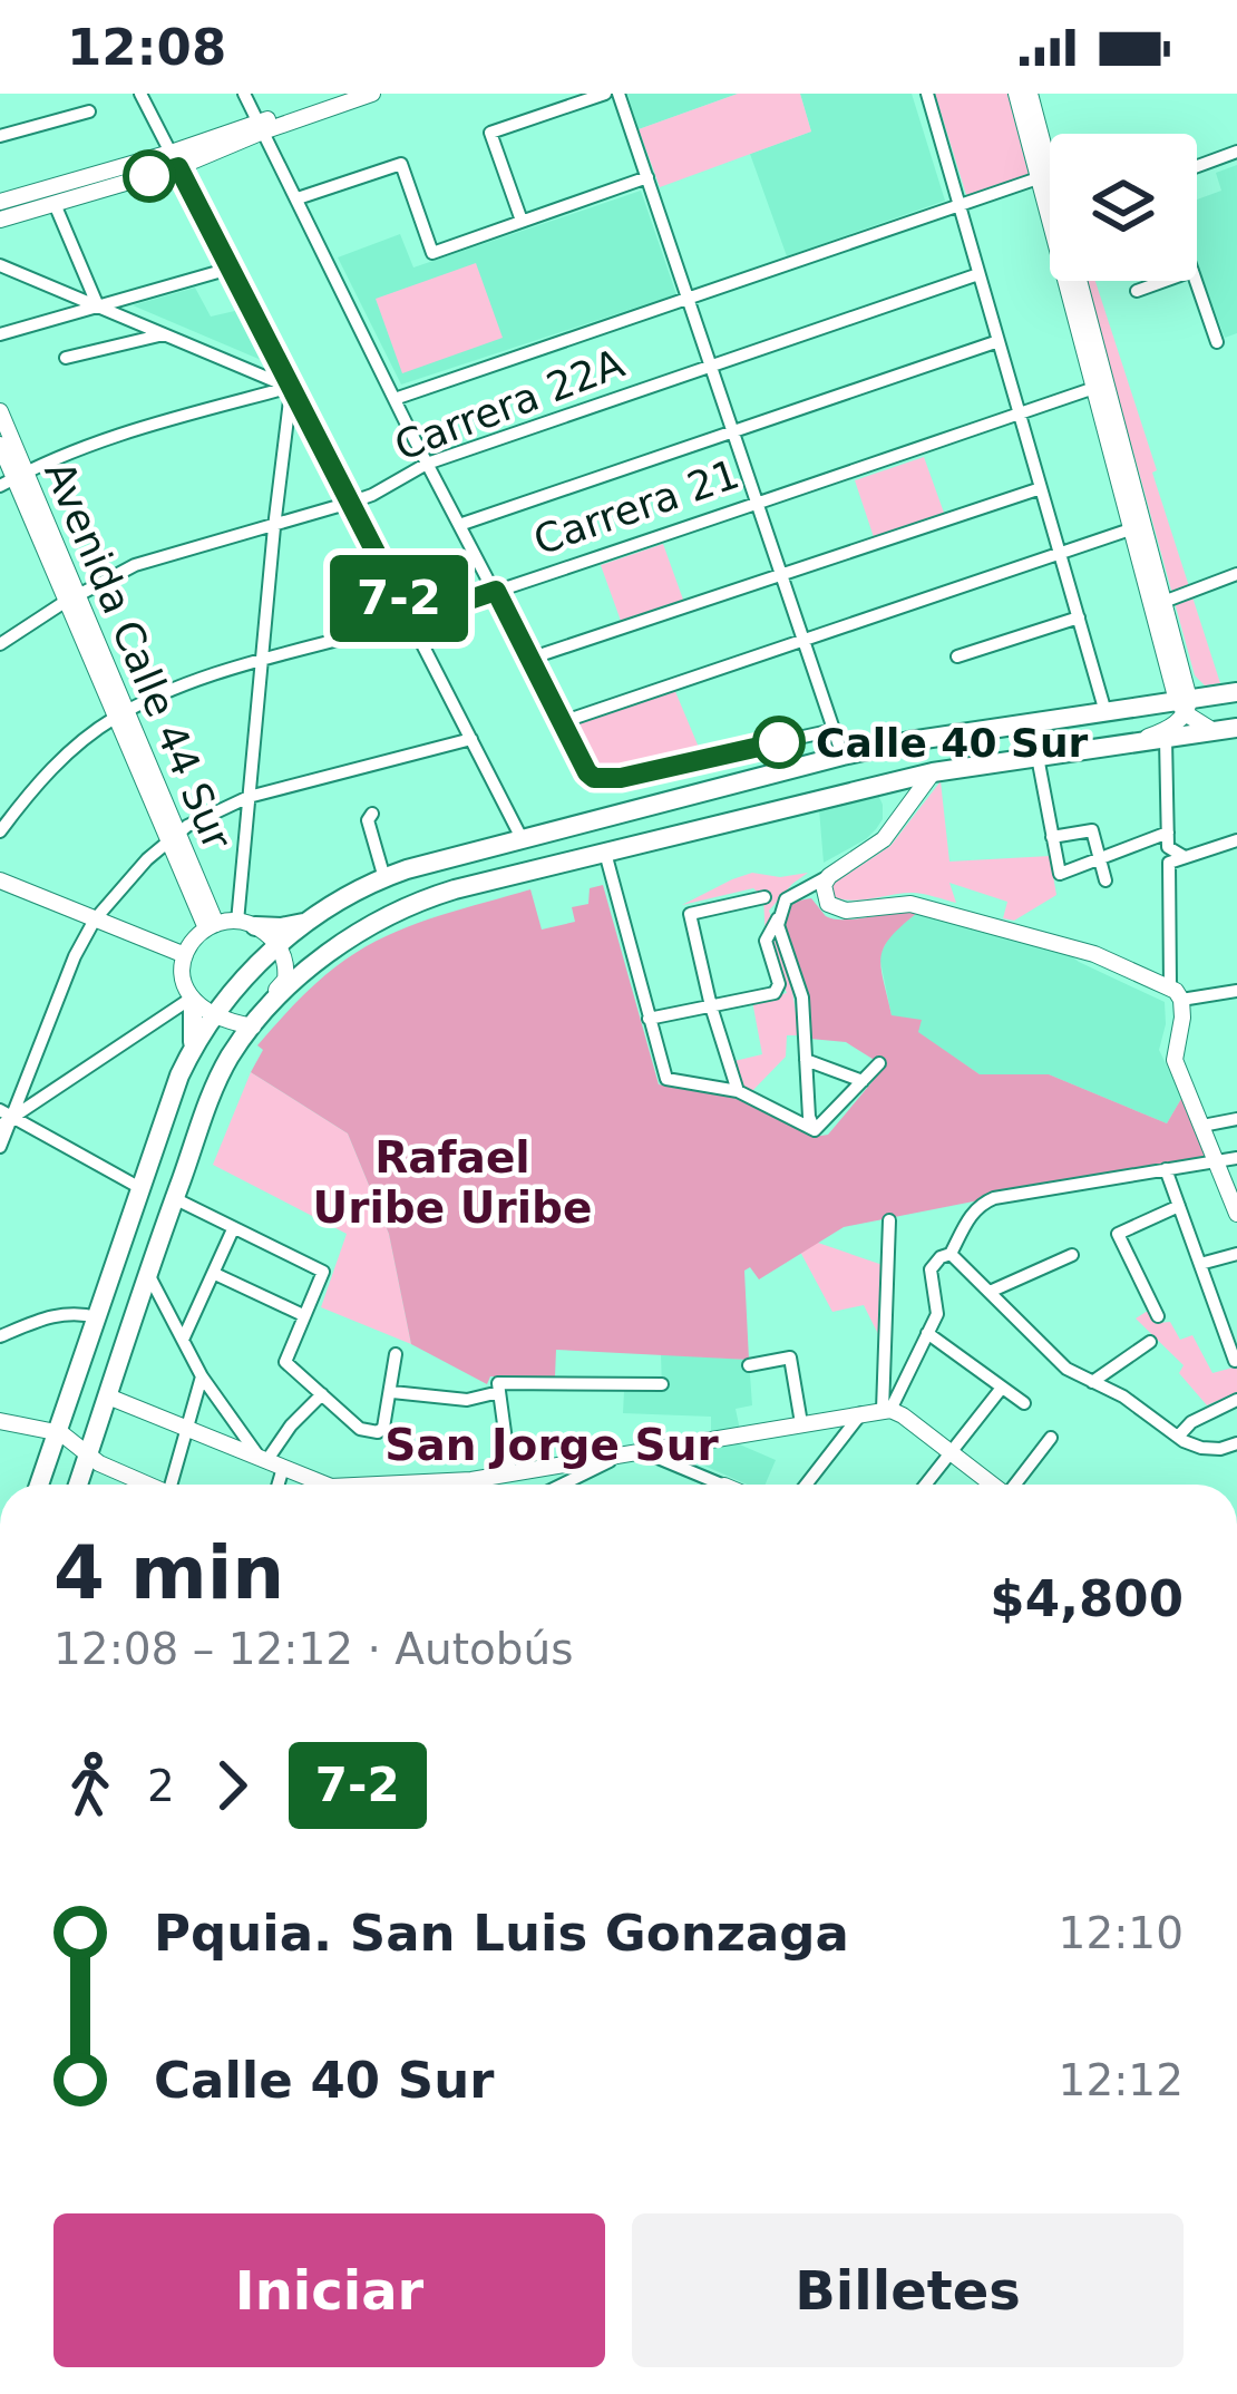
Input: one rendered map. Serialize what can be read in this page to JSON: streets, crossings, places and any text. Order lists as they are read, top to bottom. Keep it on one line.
{"streets":{"main road":["Avenida Calle 44 Sur"],"street":["Carrera 22A","Carrera 21"]},"crossings":[["Carrera 22A","Avenida Calle 44 Sur"],["Carrera 21","Avenida Calle 44 Sur"]],"districts":["Rafael Uribe Uribe","San Jorge Sur"],"places":["Calle 40 Sur"],"lines":["bus line 7-2"],"page":{"status":"12:08","on_map":"7-2","heading":["4 min","12:08 – 12:12 · Autobús","$4,800"],"legs":["2","7-2"],"list":[{"name":"Pquia. San Luis Gonzaga","value":"12:10"},{"name":"Calle 40 Sur","value":"12:12"}],"buttons":["Iniciar","Billetes"]}}
